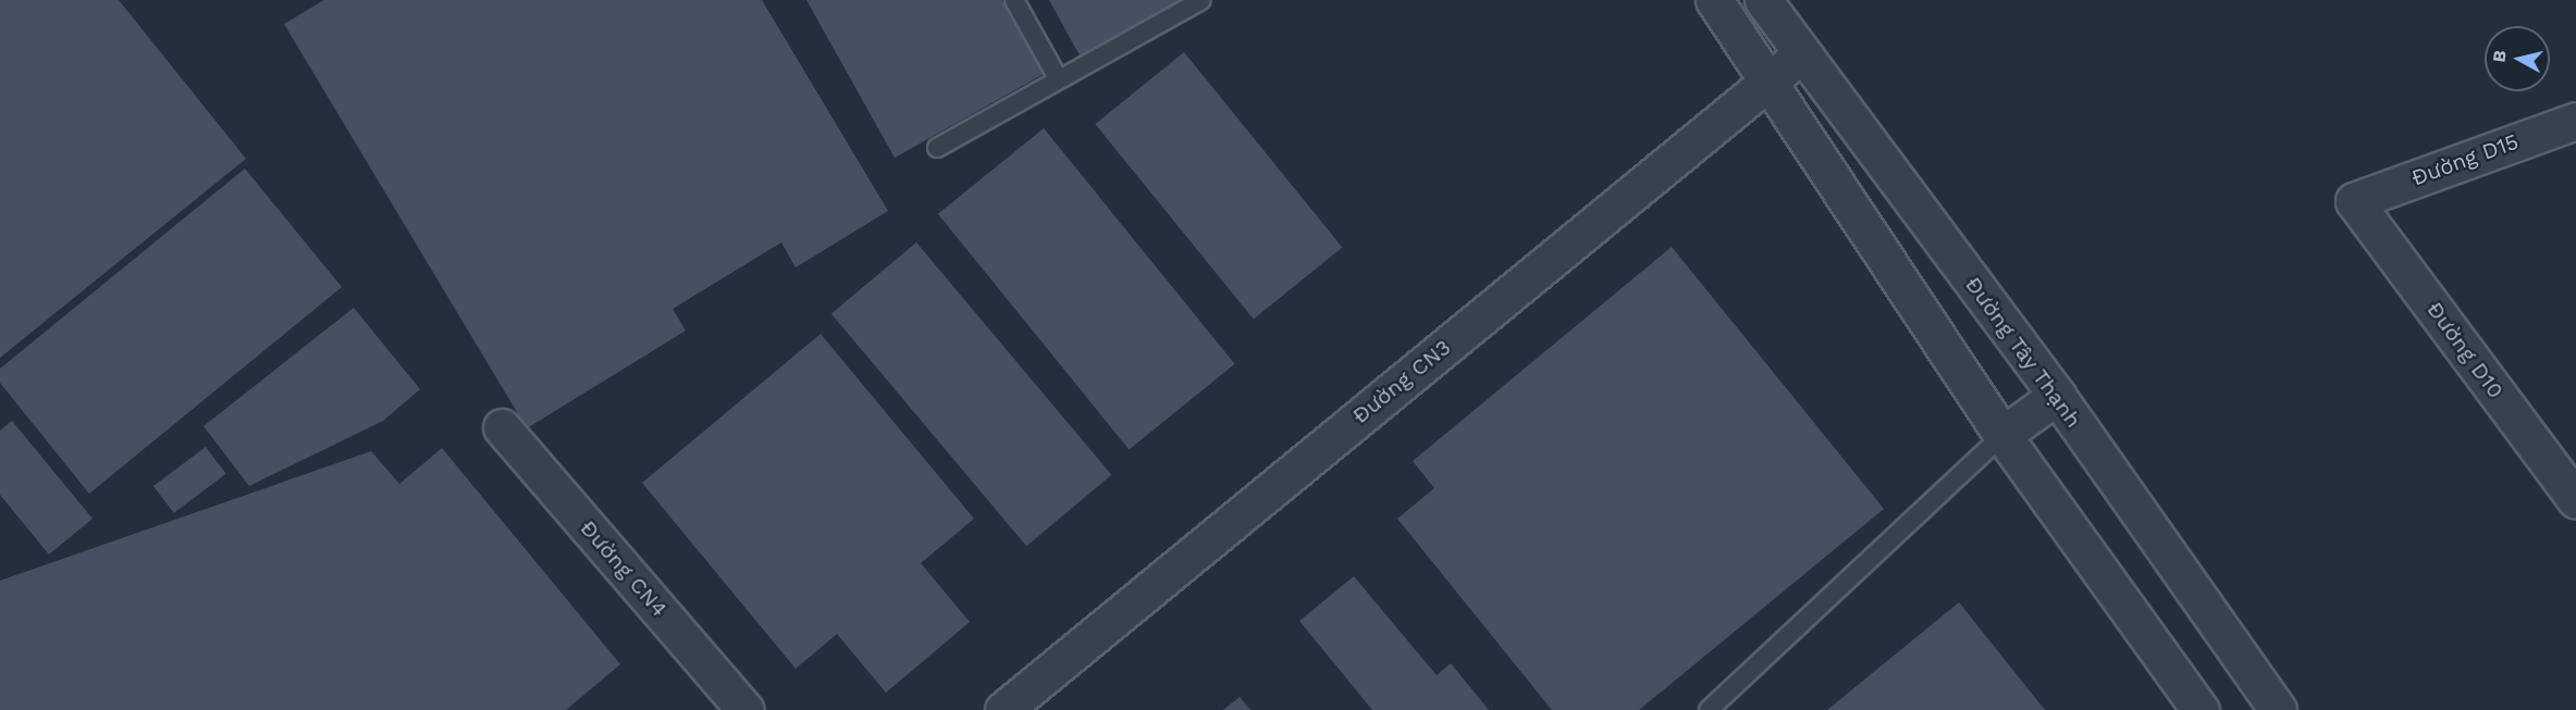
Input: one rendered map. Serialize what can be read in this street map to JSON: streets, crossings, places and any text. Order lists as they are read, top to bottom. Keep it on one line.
{"streets":{"street":["Đường D15","Đường D10","Đường Tây Thạnh","Đường CN3","Đường CN4"]},"crossings":[["Đường D15","Đường D10"],["Đường Tây Thạnh","Đường CN3"]],"north":"left"}
